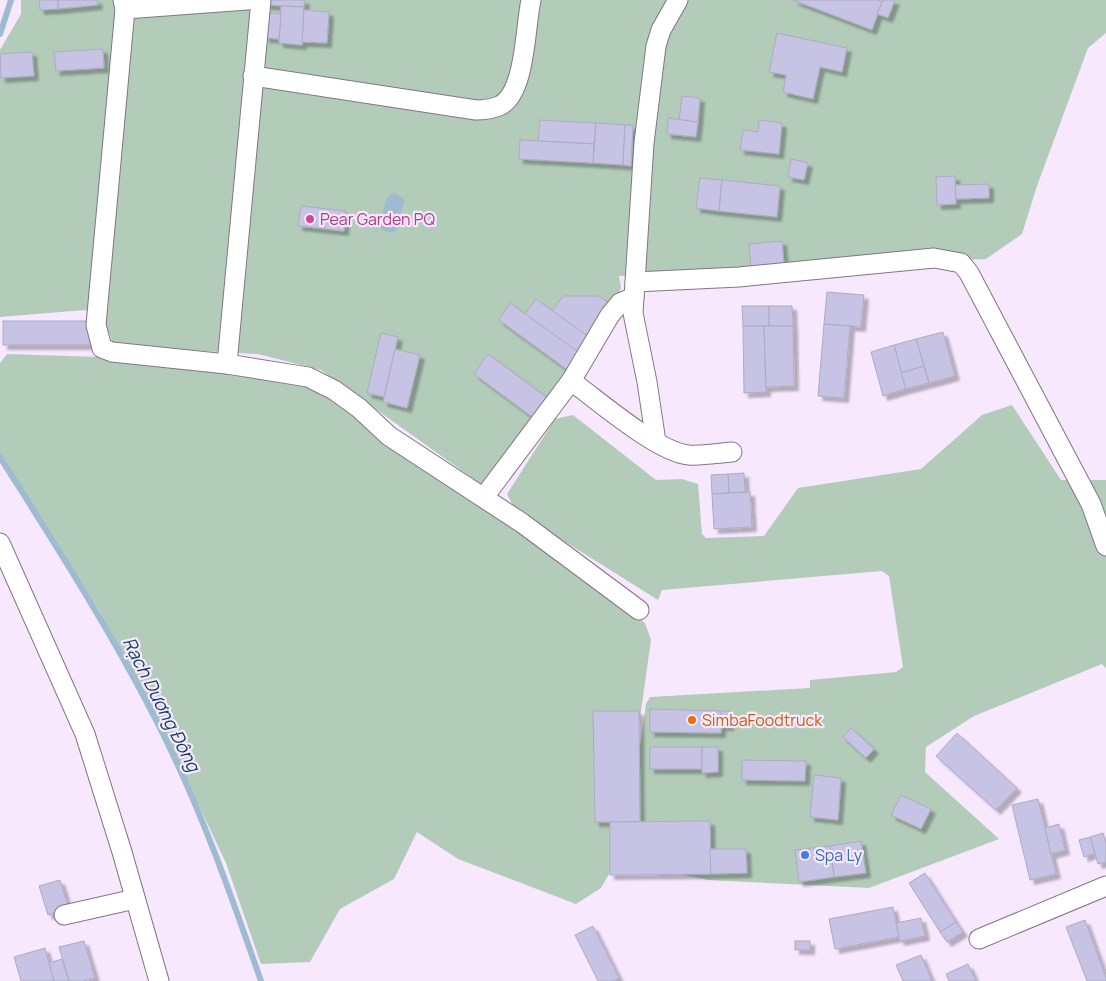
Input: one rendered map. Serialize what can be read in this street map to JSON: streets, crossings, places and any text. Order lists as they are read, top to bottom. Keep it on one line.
{"water":["Rạch Dương Đông"],"places":["Pear Garden PQ","SimbaFoodtruck","Spa Ly"]}
